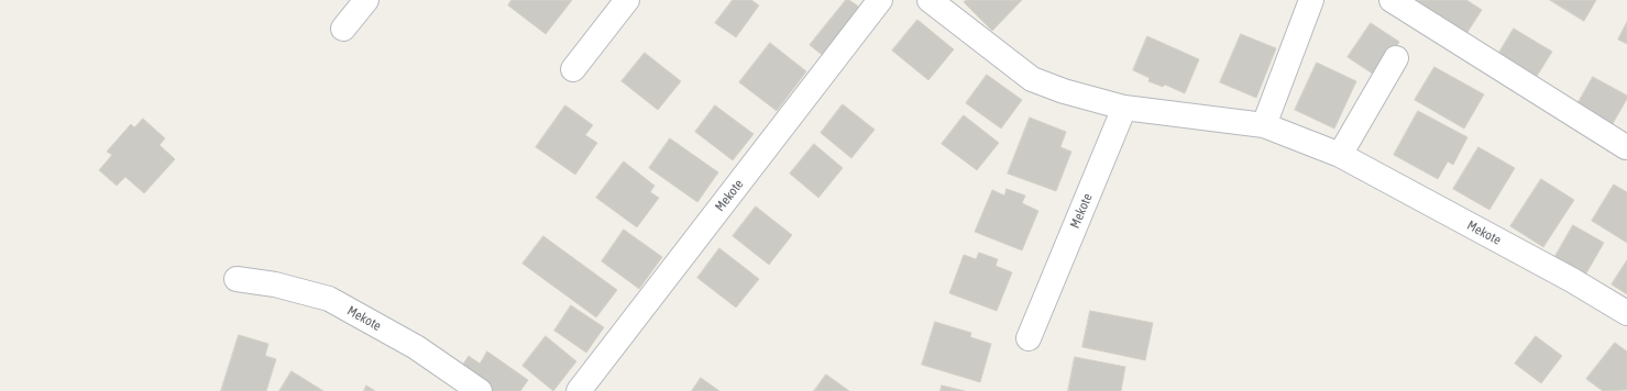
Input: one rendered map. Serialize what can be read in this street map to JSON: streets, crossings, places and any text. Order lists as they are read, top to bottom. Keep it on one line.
{"streets":{"street":["Mekote"]}}
